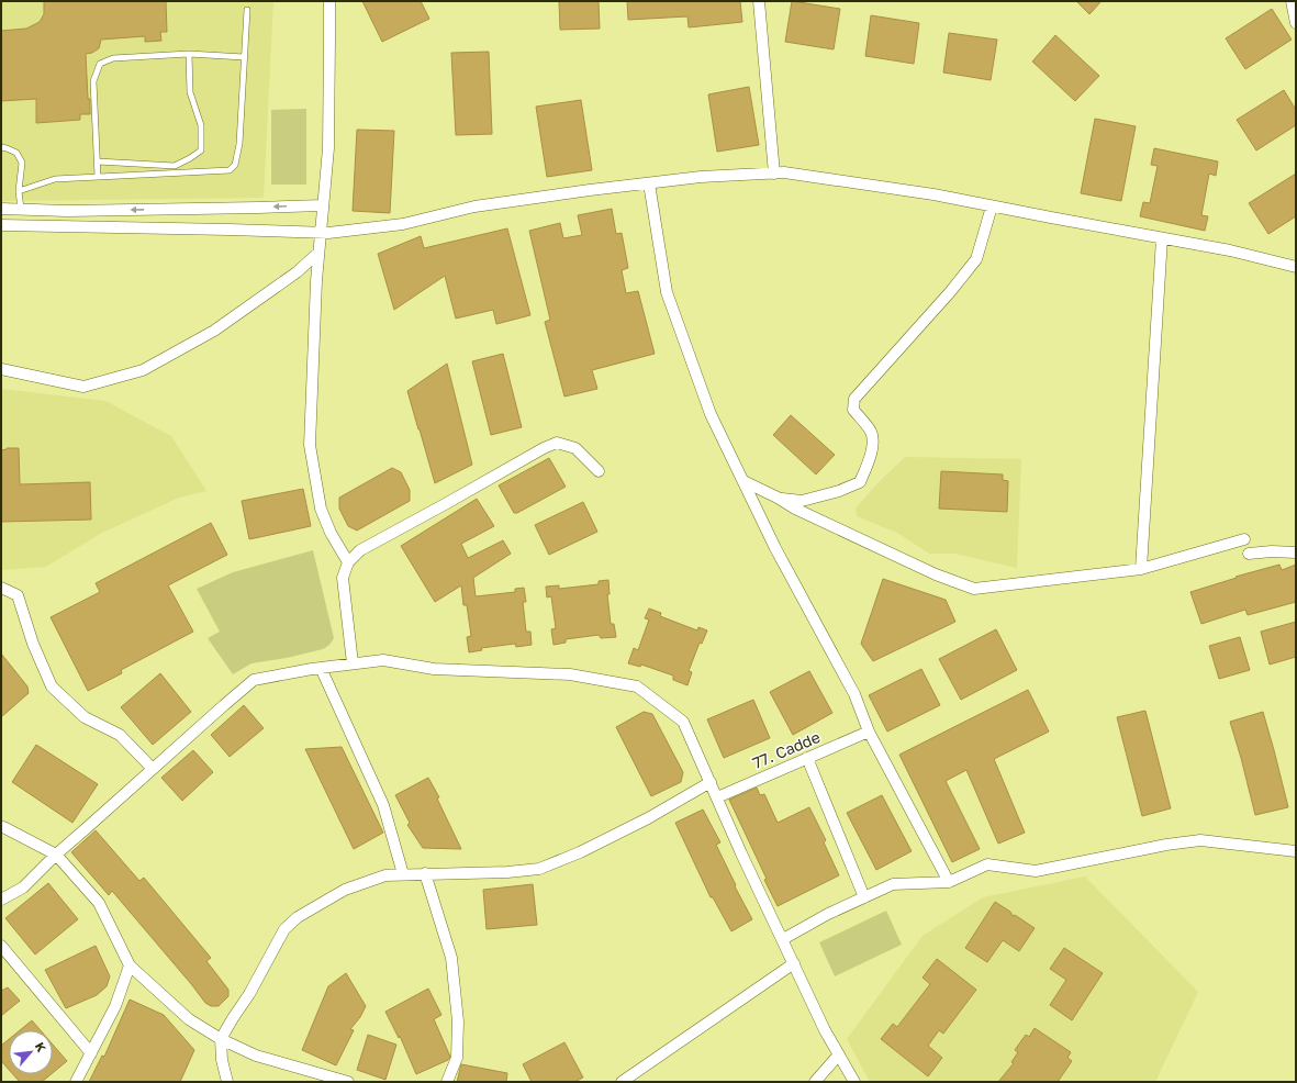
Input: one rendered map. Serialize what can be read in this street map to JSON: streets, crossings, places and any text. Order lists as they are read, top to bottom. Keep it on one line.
{"streets":{"street":["77. Cadde"]},"north":"top right"}
